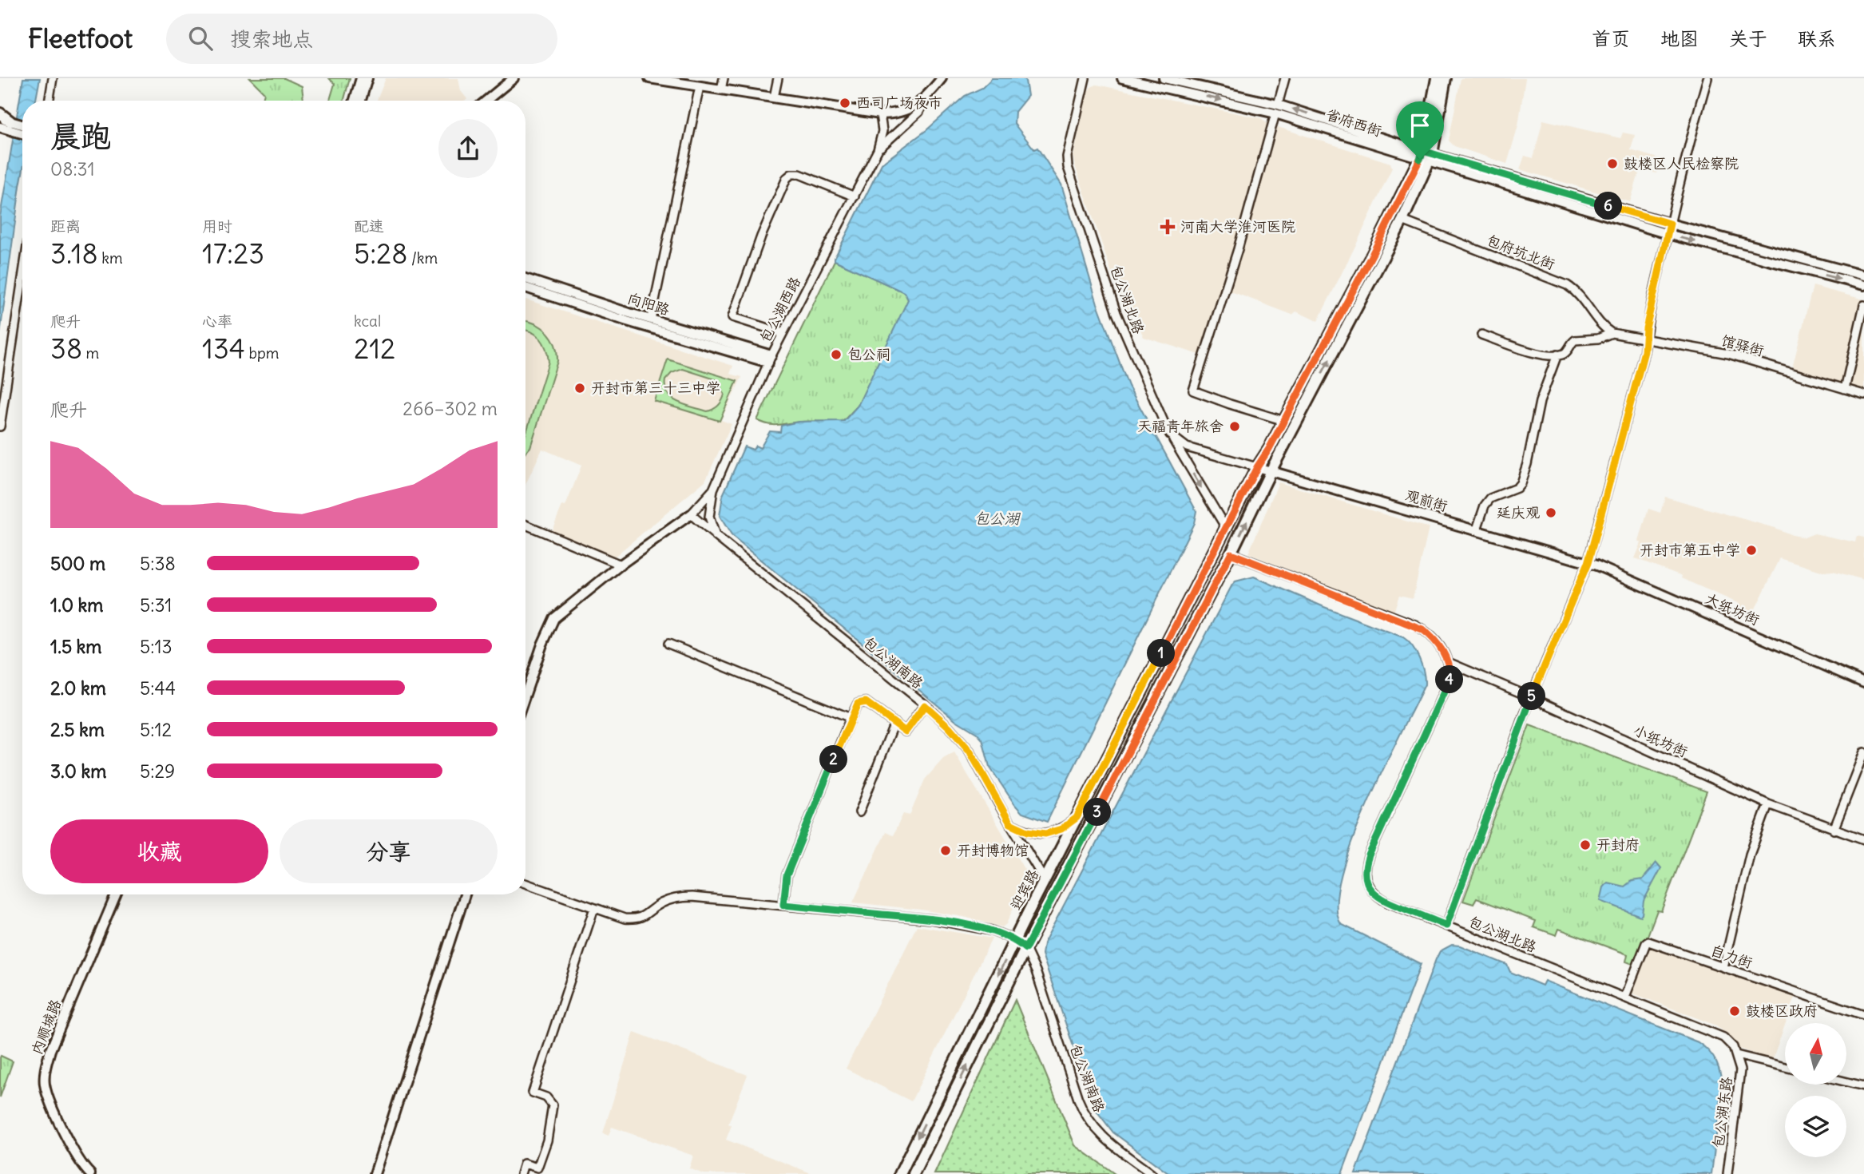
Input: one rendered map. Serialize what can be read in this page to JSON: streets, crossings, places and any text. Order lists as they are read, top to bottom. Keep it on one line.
{"streets":{"main road":["迎宾路"],"street":["省府西街","包府坑北街","包公湖北路","向阳路","包公湖西路","馆驿街","观前街","大纸坊街","包公湖南路","小纸坊街","自力街","内顺城路","包公湖东路"]},"crossings":[["省府西街","迎宾路"],["包府坑北街","馆驿街"],["包府坑北街","迎宾路"],["包公湖北路","小纸坊街"],["包公湖北路","迎宾路"],["包公湖北路","自力街"],["包公湖北路","包公湖东路"],["向阳路","包公湖西路"],["包公湖西路","包公湖南路"],["观前街","大纸坊街"],["观前街","迎宾路"],["包公湖南路","迎宾路"]],"water":["包公湖"],"places":{"other":["西司广场夜市","鼓楼区人民检察院","包公祠","开封市第三十三中学","天福青年旅舍","延庆观","开封市第五中学","开封府","开封博物馆","鼓楼区政府"],"health":["河南大学淮河医院"]},"north":"top","page":{"header":"Fleetfoot","search":"搜索地点","nav":["首页","地图","关于","联系"],"heading":["晨跑","08:31"],"pins":["6","1","4","5","2","3"],"stats":[["距离","3.18 km"],["用时","17:23"],["配速","5:28 /km"],["爬升","38 m"],["心率","134 bpm"],["kcal","212"]],"chart":["爬升","266–302 m"],"list":[{"name":"500 m","note":"5:38"},{"name":"1.0 km","note":"5:31"},{"name":"1.5 km","note":"5:13"},{"name":"2.0 km","note":"5:44"},{"name":"2.5 km","note":"5:12"},{"name":"3.0 km","note":"5:29"}],"buttons":["收藏","分享"]}}
